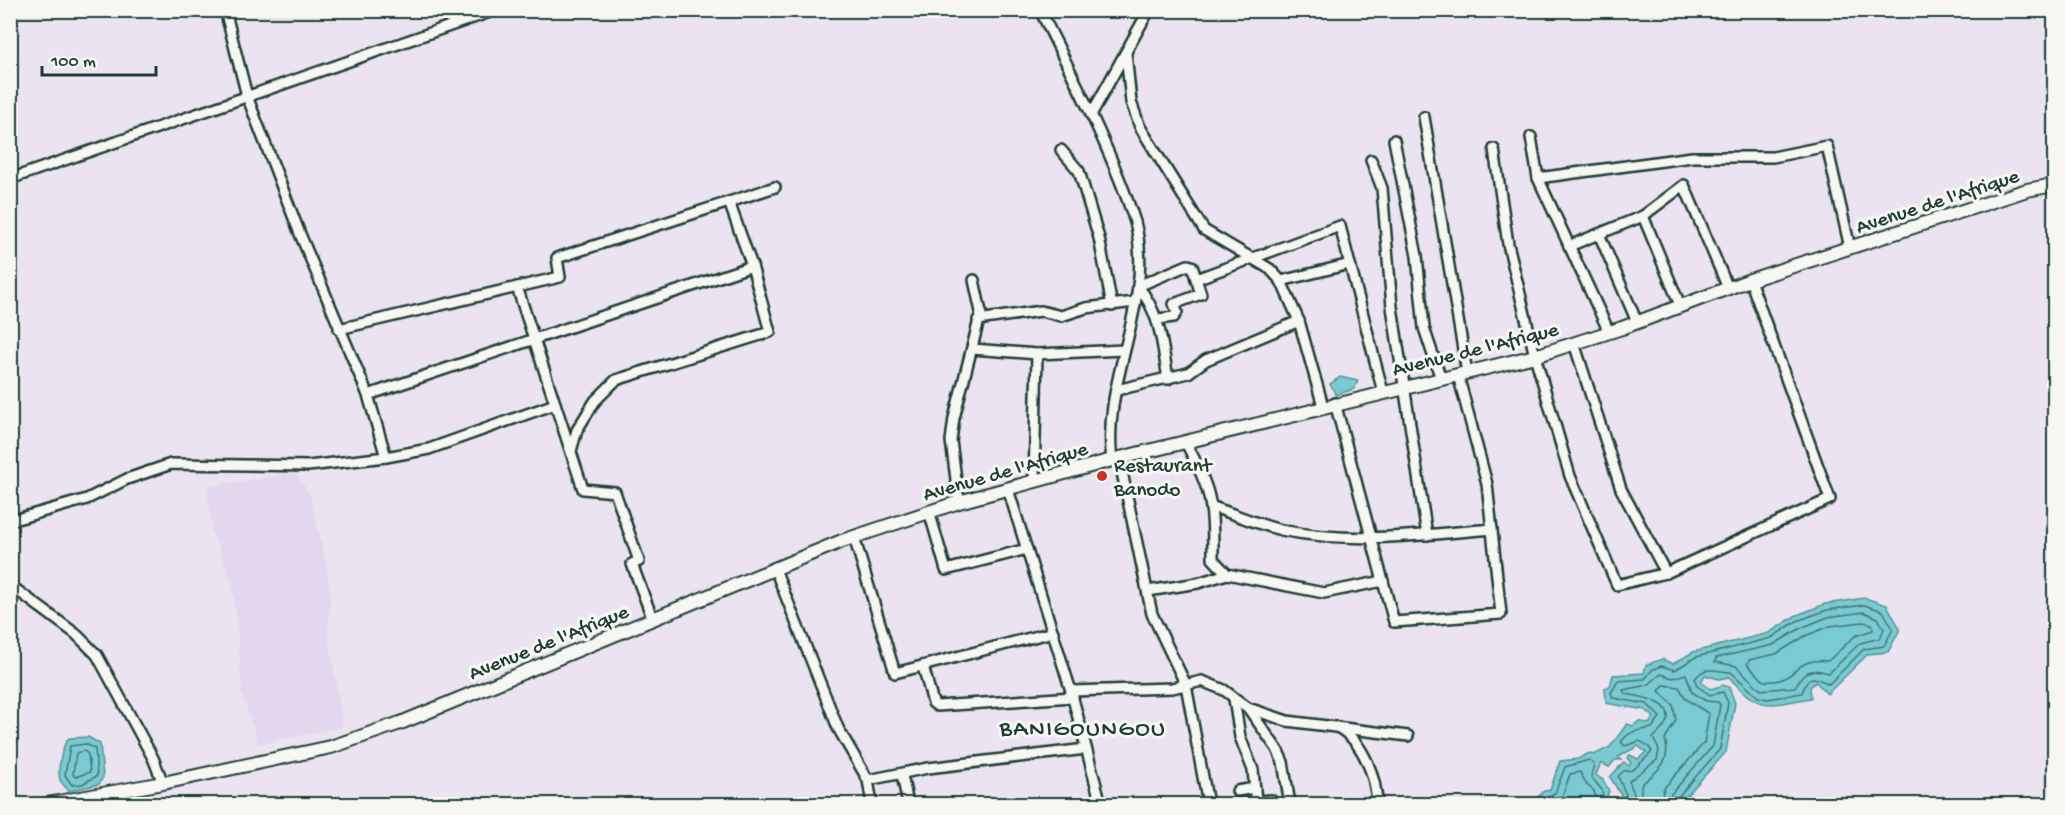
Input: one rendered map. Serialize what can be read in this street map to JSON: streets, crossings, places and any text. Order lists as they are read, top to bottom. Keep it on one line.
{"streets":{"main road":["Avenue de l'Afrique"]},"districts":["BANIGOUNGOU"],"places":["Restaurant Banodo"],"scale_bar":"100 m"}
